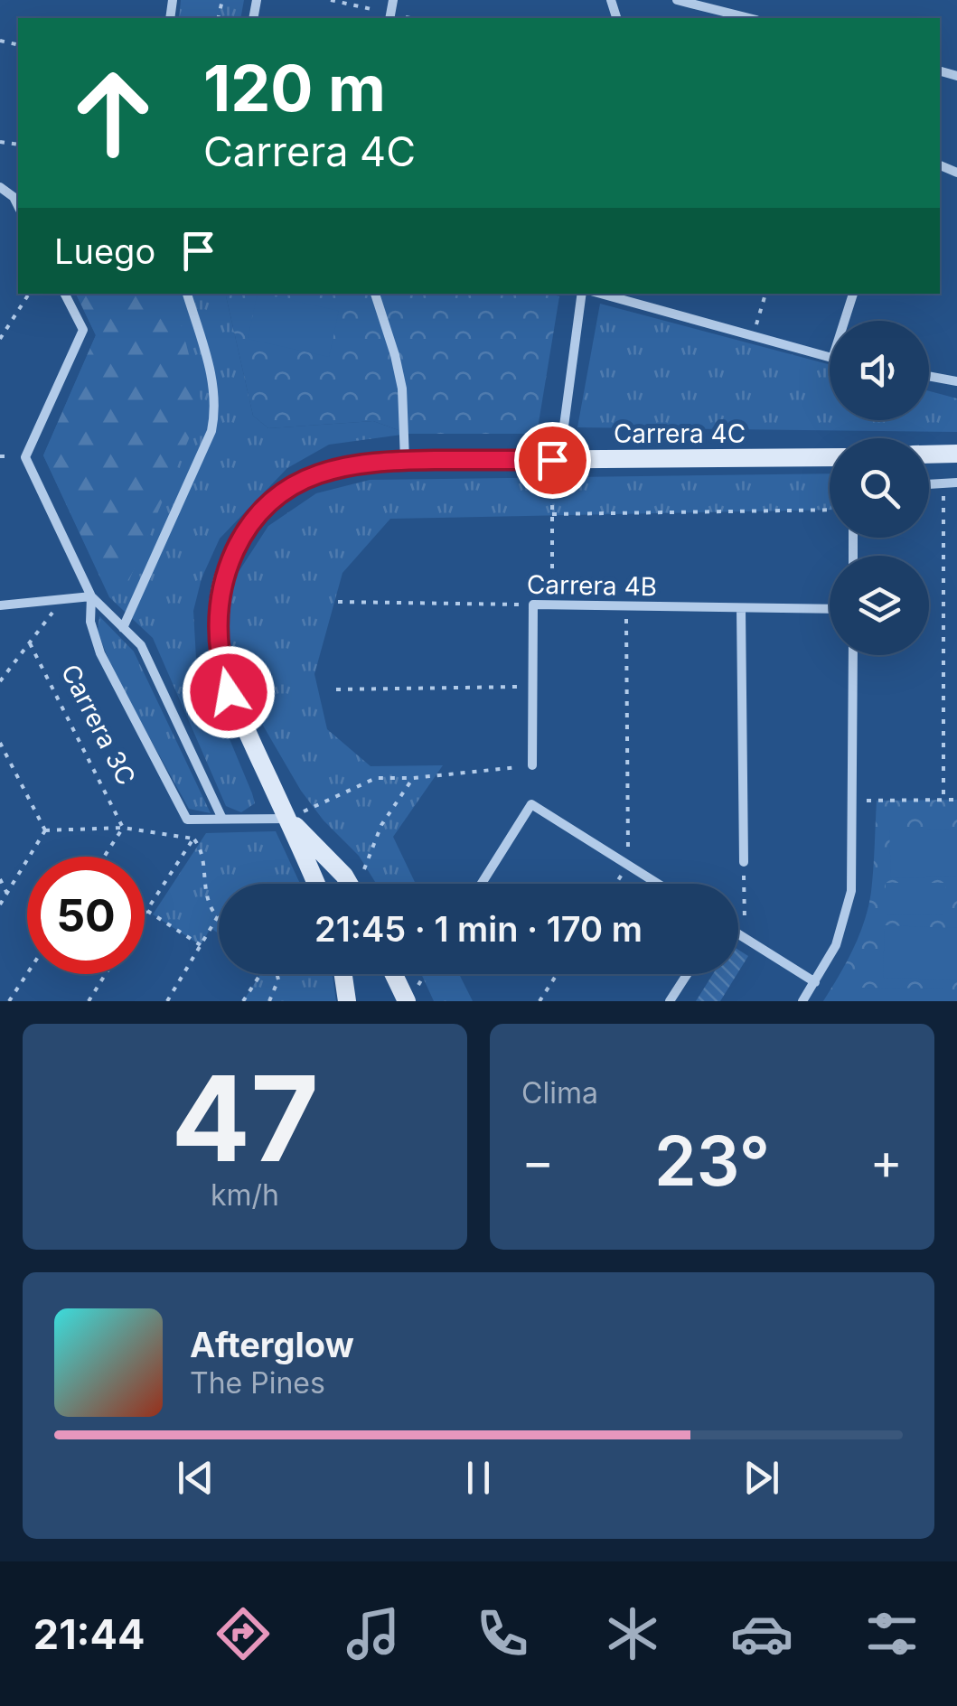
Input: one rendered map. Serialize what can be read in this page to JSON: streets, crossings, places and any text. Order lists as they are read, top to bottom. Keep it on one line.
{"streets":{"main road":["Carrera 4C"],"street":["Carrera 4B"],"path":["Carrera 3C"]},"page":{"turn":["120 m","Carrera 4C"],"then":"Luego","limit":"50","trip":"21:45 · 1 min · 170 m","tile":[["47","km/h"],"Clima"],"heat":["−","23°","+"],"song":["Afterglow","The Pines"],"tabs":"21:44"}}
